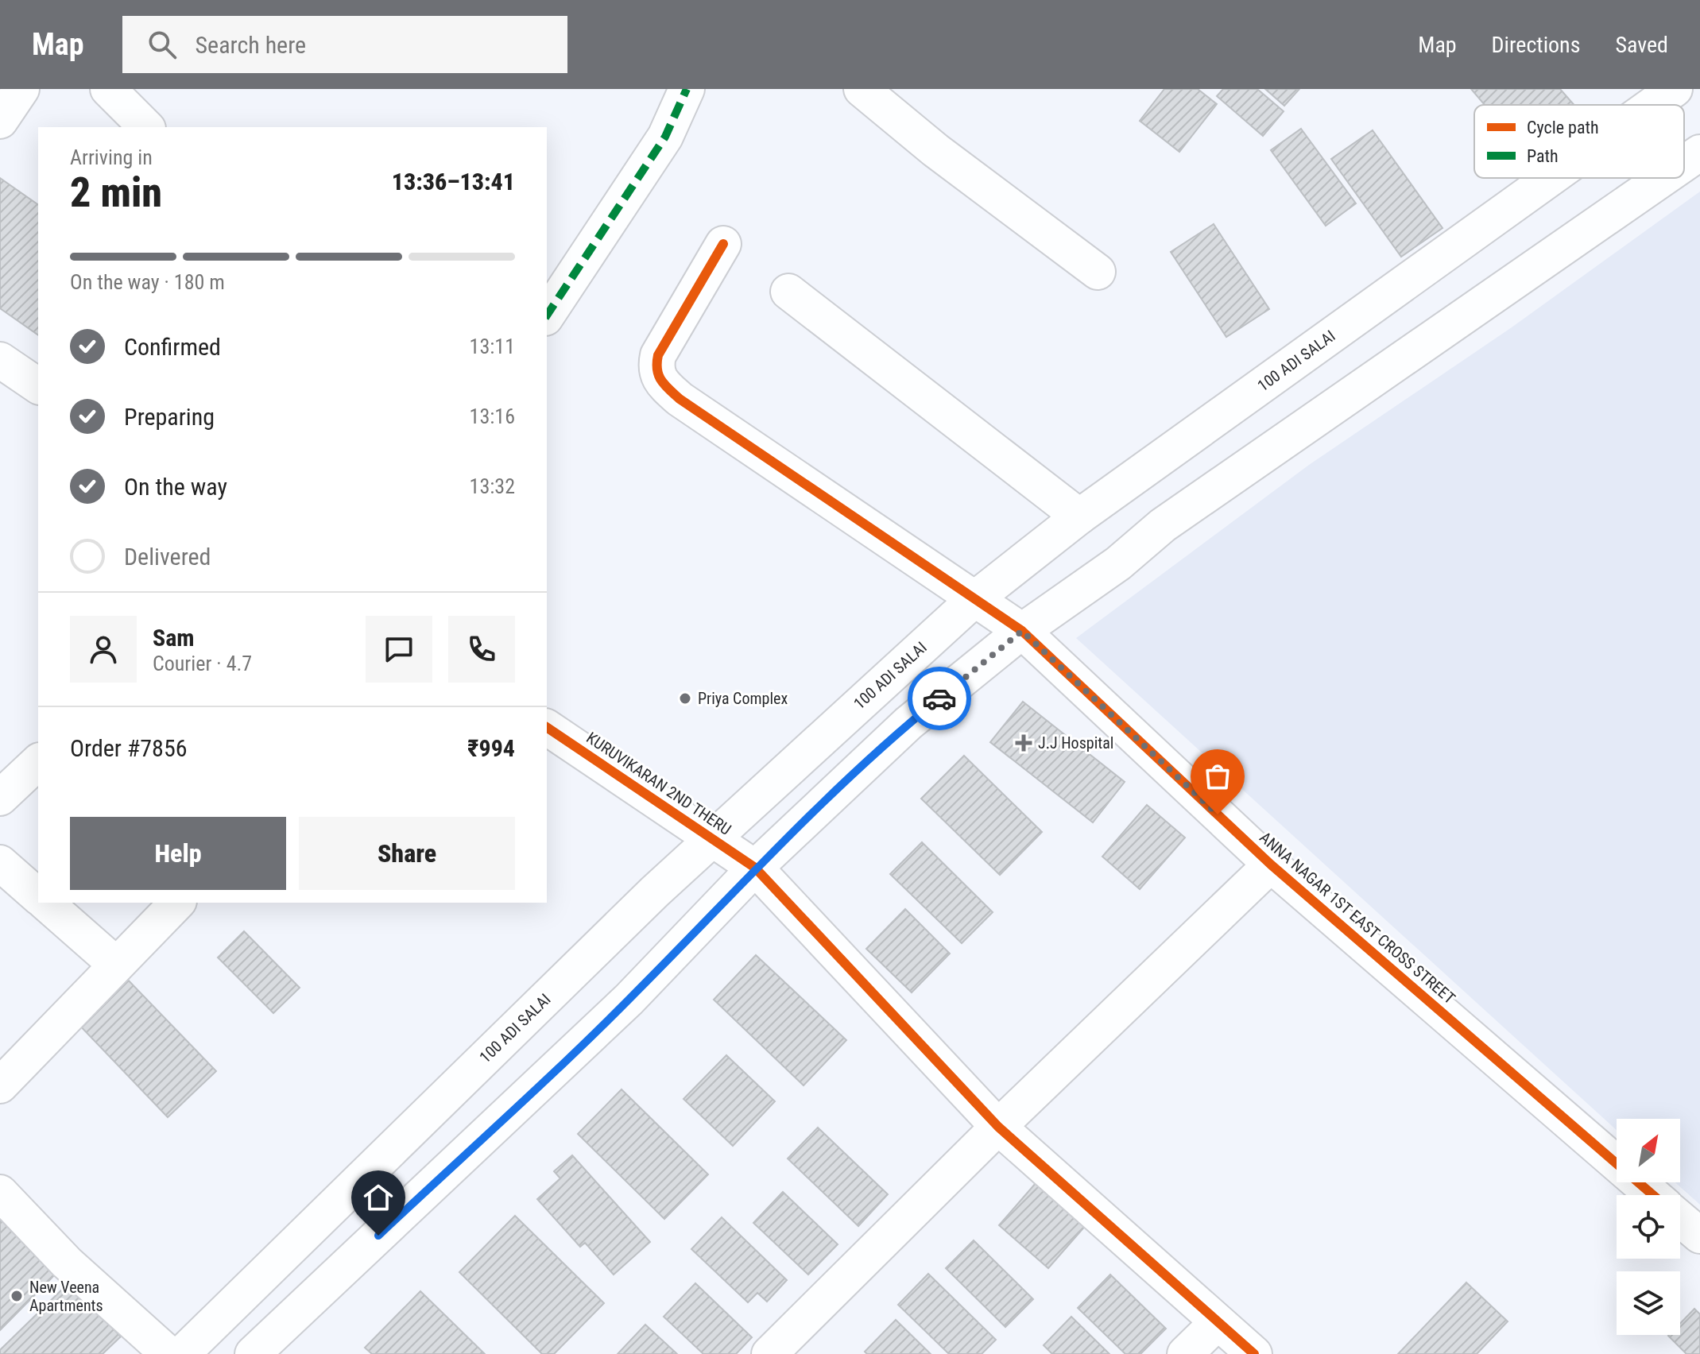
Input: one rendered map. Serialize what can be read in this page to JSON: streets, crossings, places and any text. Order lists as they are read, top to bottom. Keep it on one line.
{"streets":{"street":["100 ADI SALAI","KURUVIKARAN 2ND THERU","ANNA NAGAR 1ST EAST CROSS STREET"]},"crossings":[["100 ADI SALAI","KURUVIKARAN 2ND THERU"],["100 ADI SALAI","ANNA NAGAR 1ST EAST CROSS STREET"]],"places":{"other":["Priya Complex","New Veena Apartments"],"health":["J.J Hospital"]},"legend":["Cycle path","Path"],"north":"top right","page":{"header":"Map","search":"Search here","nav":["Map","Directions","Saved"],"heading":["2 min","Arriving in","13:36–13:41"],"panel":["Sam","Courier · 4.7","Order #7856","₹994"],"bar":"On the way · 180 m","list":[["Confirmed","13:11"],["Preparing","13:16"],["On the way","13:32"],"Delivered"],"buttons":["Help","Share"]}}
